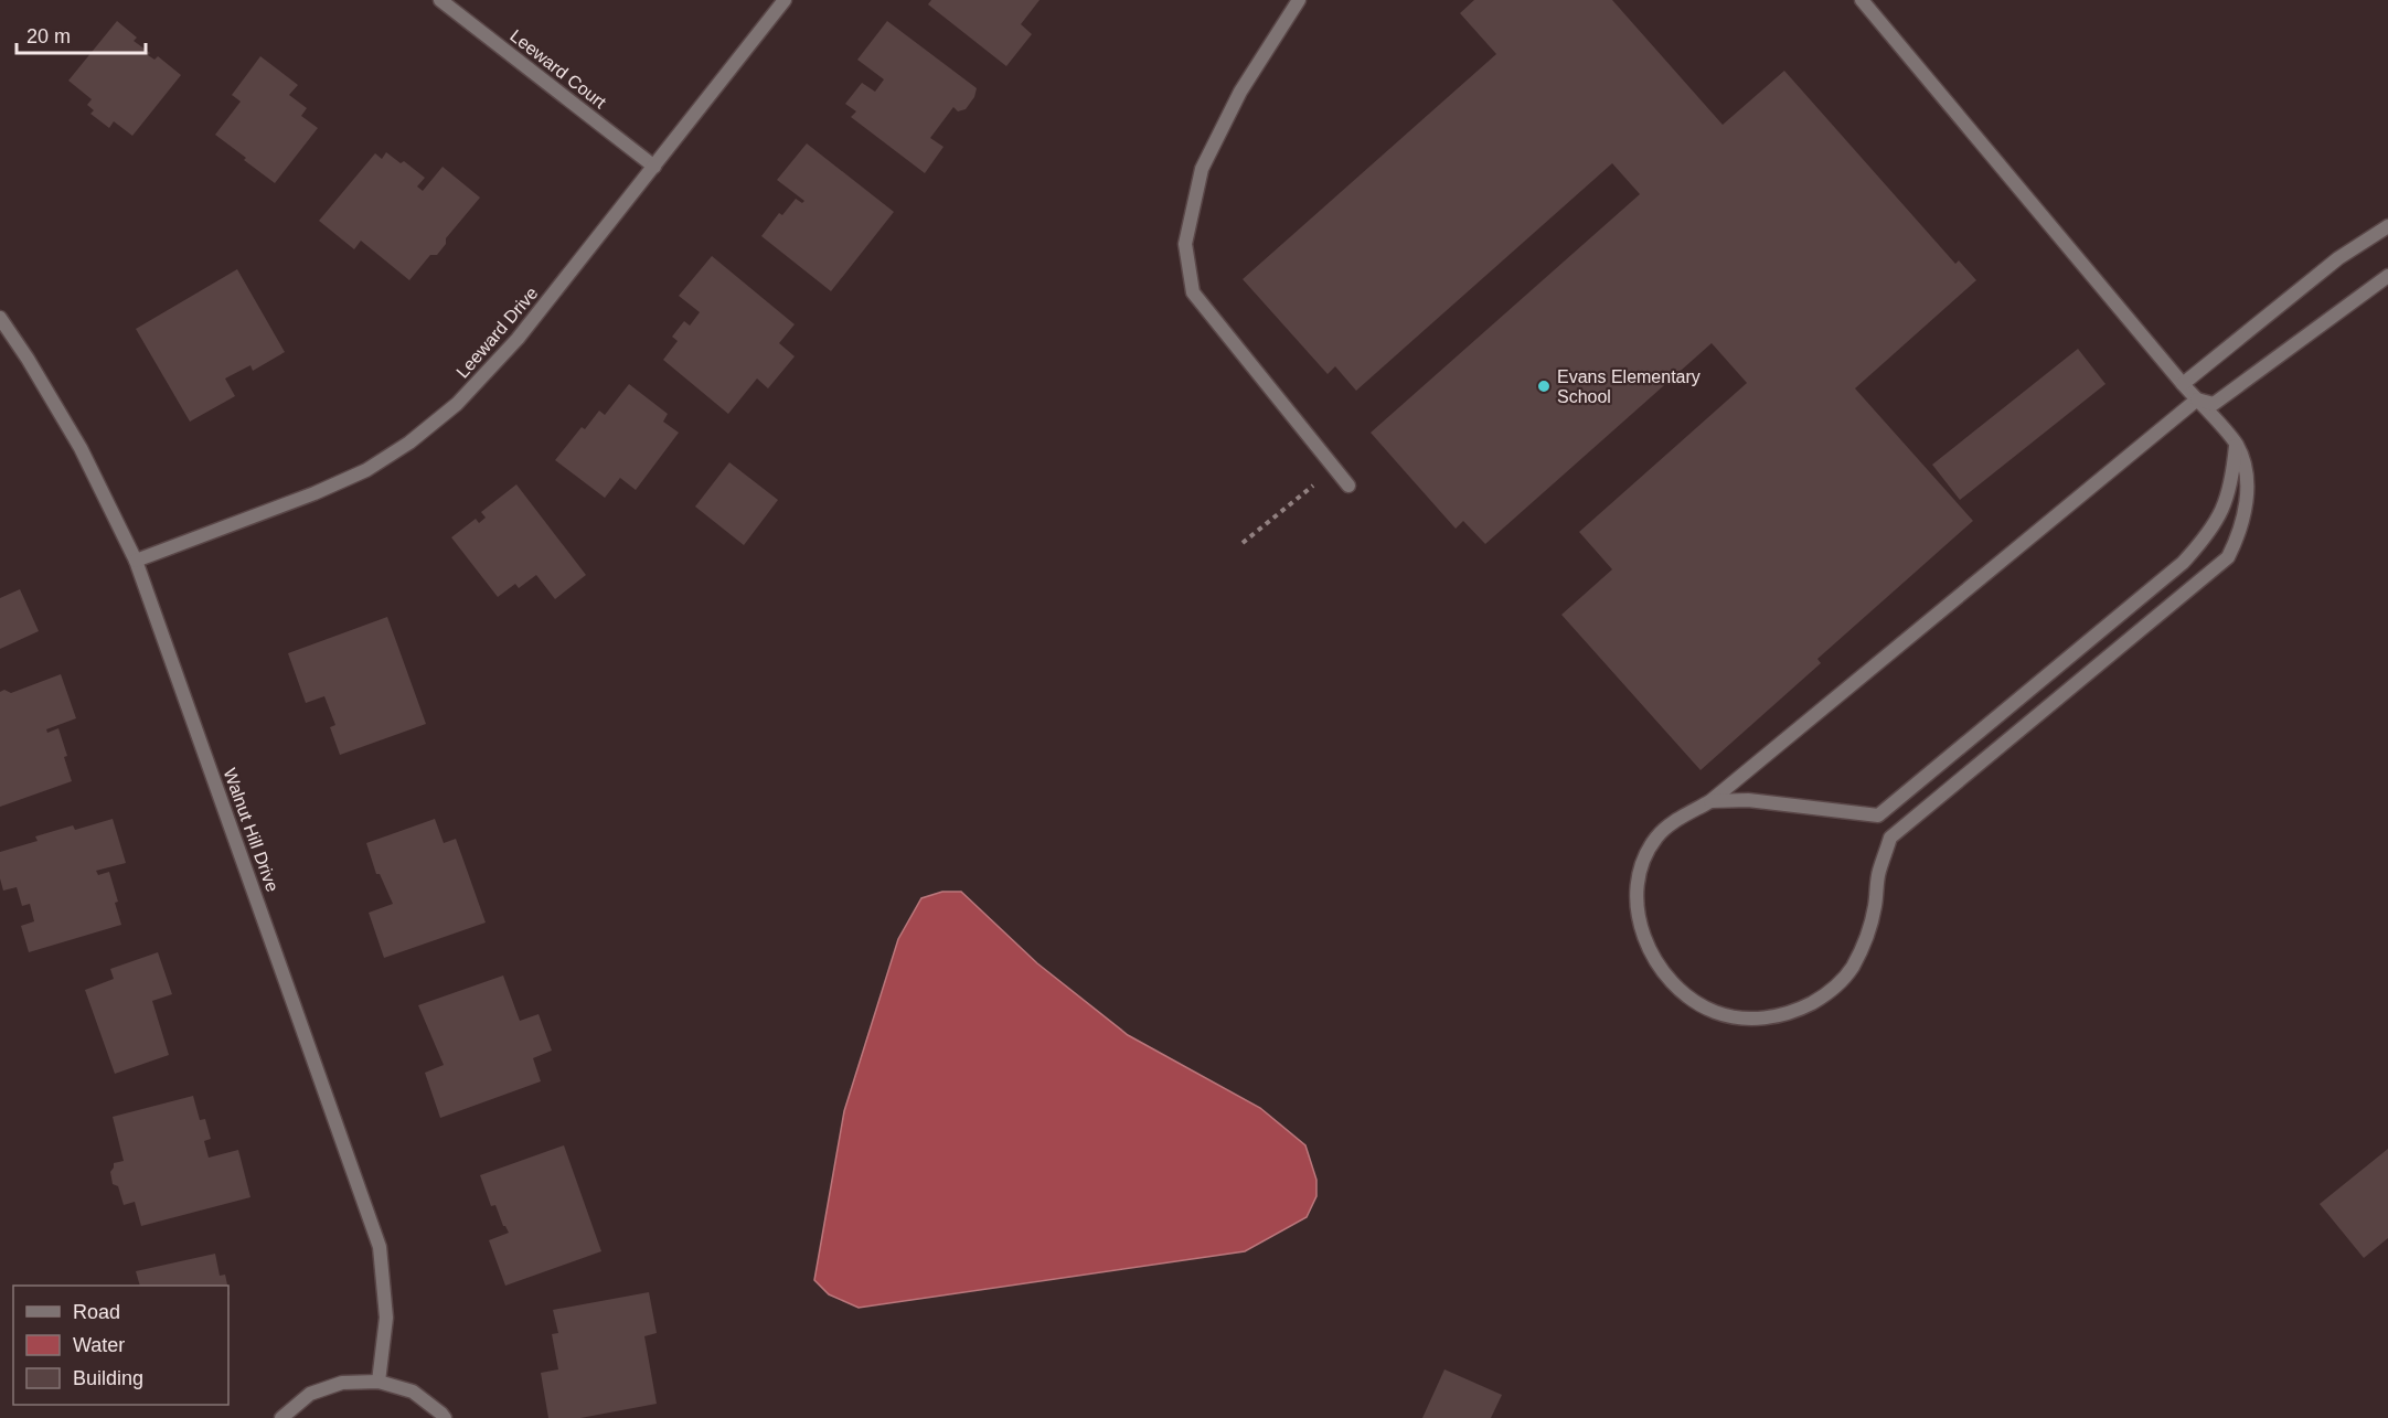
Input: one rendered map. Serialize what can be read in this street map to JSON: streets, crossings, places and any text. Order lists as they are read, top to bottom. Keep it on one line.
{"streets":{"street":["Leeward Court","Leeward Drive","Walnut Hill Drive"]},"crossings":[["Leeward Court","Leeward Drive"],["Leeward Drive","Walnut Hill Drive"]],"places":["Evans Elementary School"],"legend":["Road","Water","Building"],"scale_bar":"20 m"}
